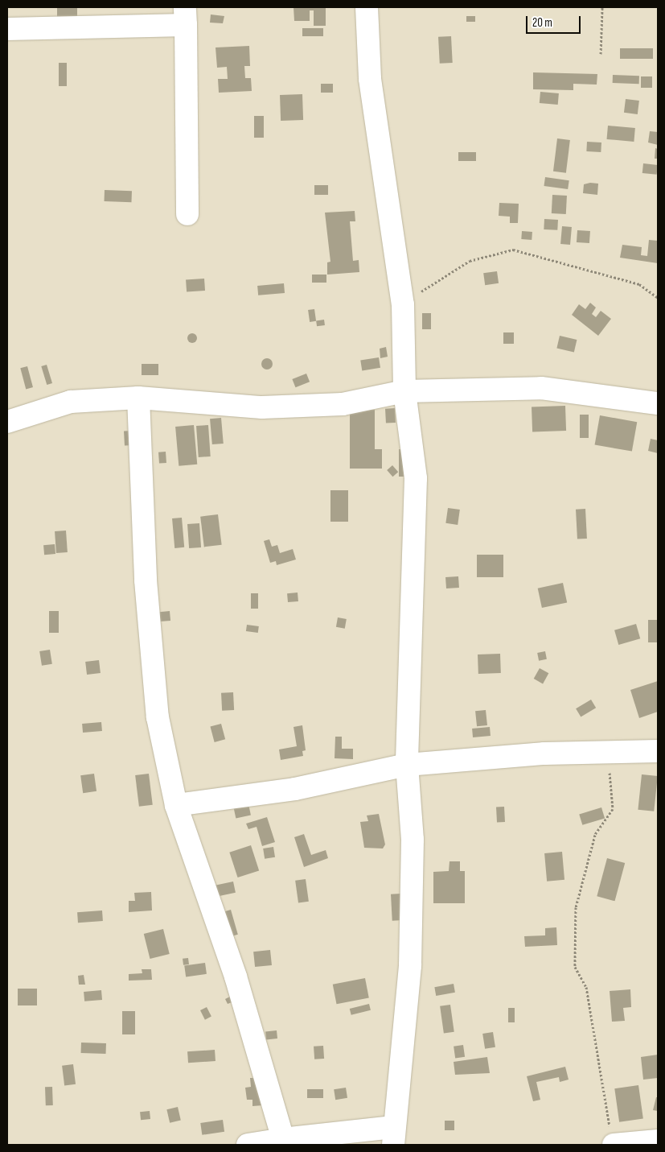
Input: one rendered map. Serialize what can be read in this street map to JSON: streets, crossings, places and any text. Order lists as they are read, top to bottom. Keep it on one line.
{"scale_bar":"20 m"}
